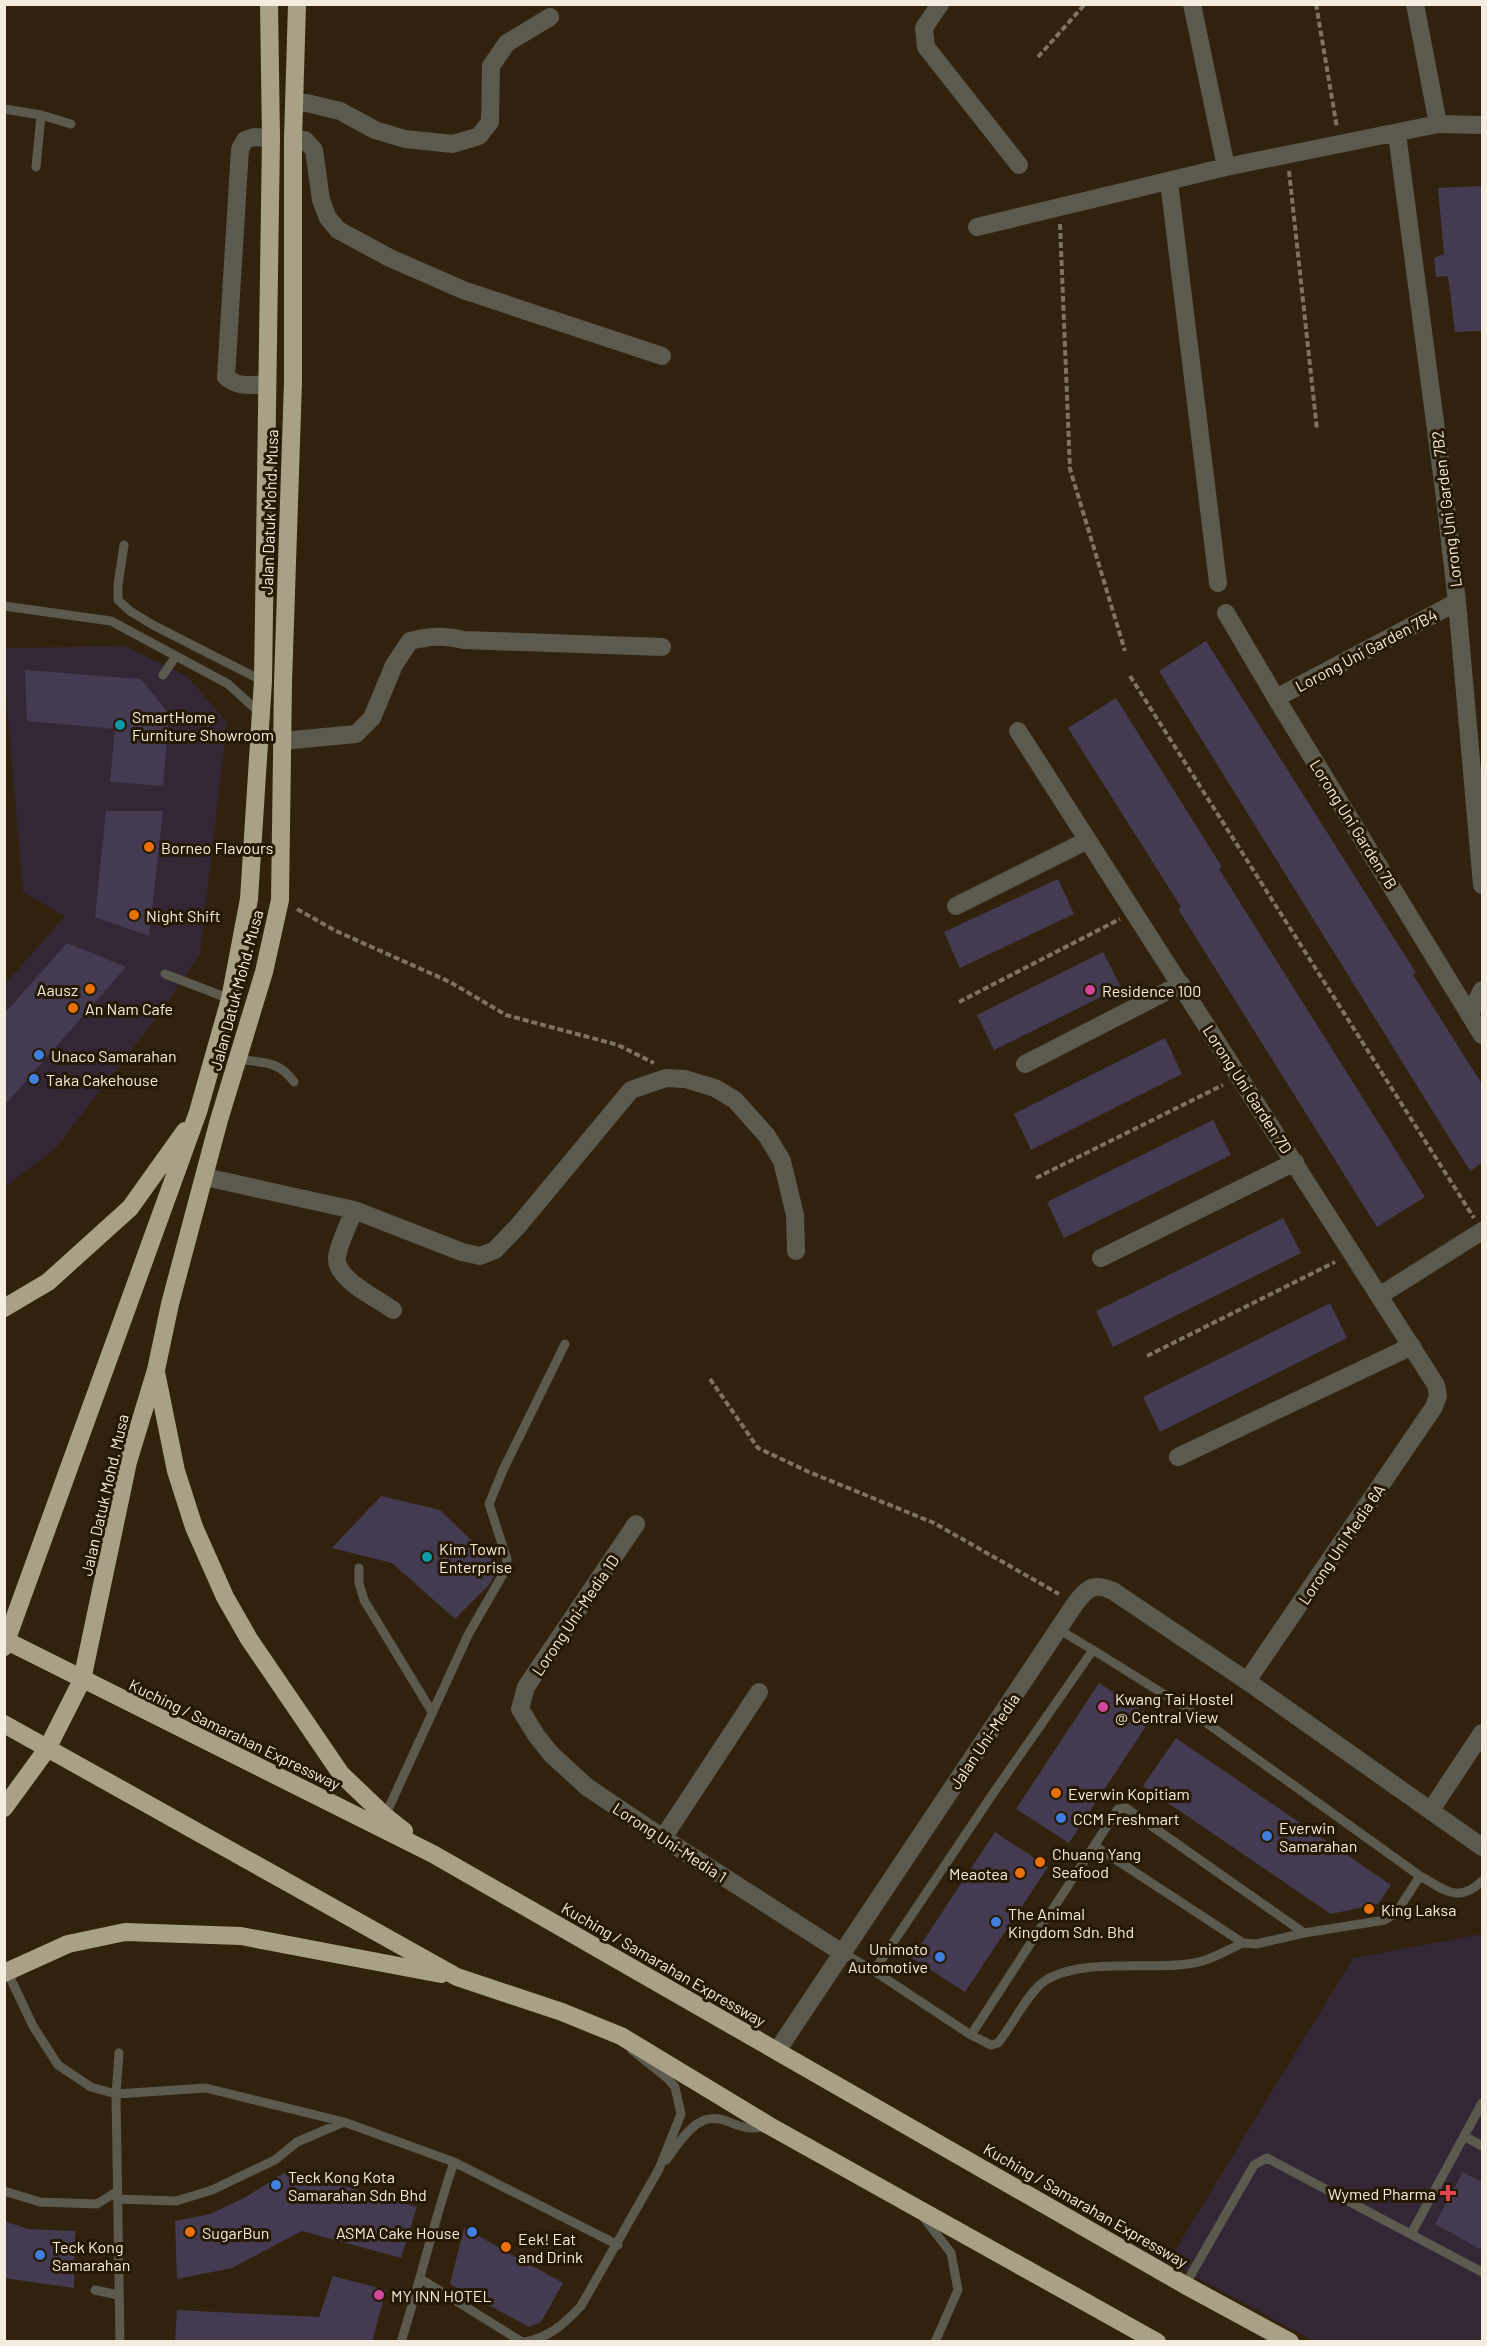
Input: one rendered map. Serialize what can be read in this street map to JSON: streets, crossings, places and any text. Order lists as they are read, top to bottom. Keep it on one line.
{"streets":{"highway":["Jalan Datuk Mohd. Musa","Kuching / Samarahan Expressway"],"street":["Lorong Uni Garden 7B2","Lorong Uni Garden 7B4","Lorong Uni Garden 7B","Lorong Uni Garden 7D","Lorong Uni Media 6A","Lorong Uni-Media 1D","Jalan Uni-Media","Lorong Uni-Media 1"]},"crossings":[["Lorong Uni Garden 7B2","Lorong Uni Garden 7B4"],["Jalan Datuk Mohd. Musa","Kuching / Samarahan Expressway"],["Lorong Uni Garden 7B4","Lorong Uni Garden 7B"],["Lorong Uni Garden 7D","Lorong Uni Media 6A"],["Lorong Uni Media 6A","Jalan Uni-Media"],["Lorong Uni-Media 1D","Lorong Uni-Media 1"],["Kuching / Samarahan Expressway","Jalan Uni-Media"],["Jalan Uni-Media","Lorong Uni-Media 1"]],"places":{"other":["SmartHome Furniture Showroom","Borneo Flavours","Night Shift","Aausz","Residence 100","An Nam Cafe","Unaco Samarahan","Taka Cakehouse","Kim Town Enterprise","Kwang Tai Hostel @ Central View","Everwin Kopitiam","CCM Freshmart","Everwin Samarahan","Chuang Yang Seafood","Meaotea","King Laksa","The Animal Kingdom Sdn. Bhd","Unimoto Automotive","Teck Kong Kota Samarahan Sdn Bhd","SugarBun","ASMA Cake House","Eek! Eat and Drink","Teck Kong Samarahan","MY INN HOTEL"],"health":["Wymed Pharma"]}}
